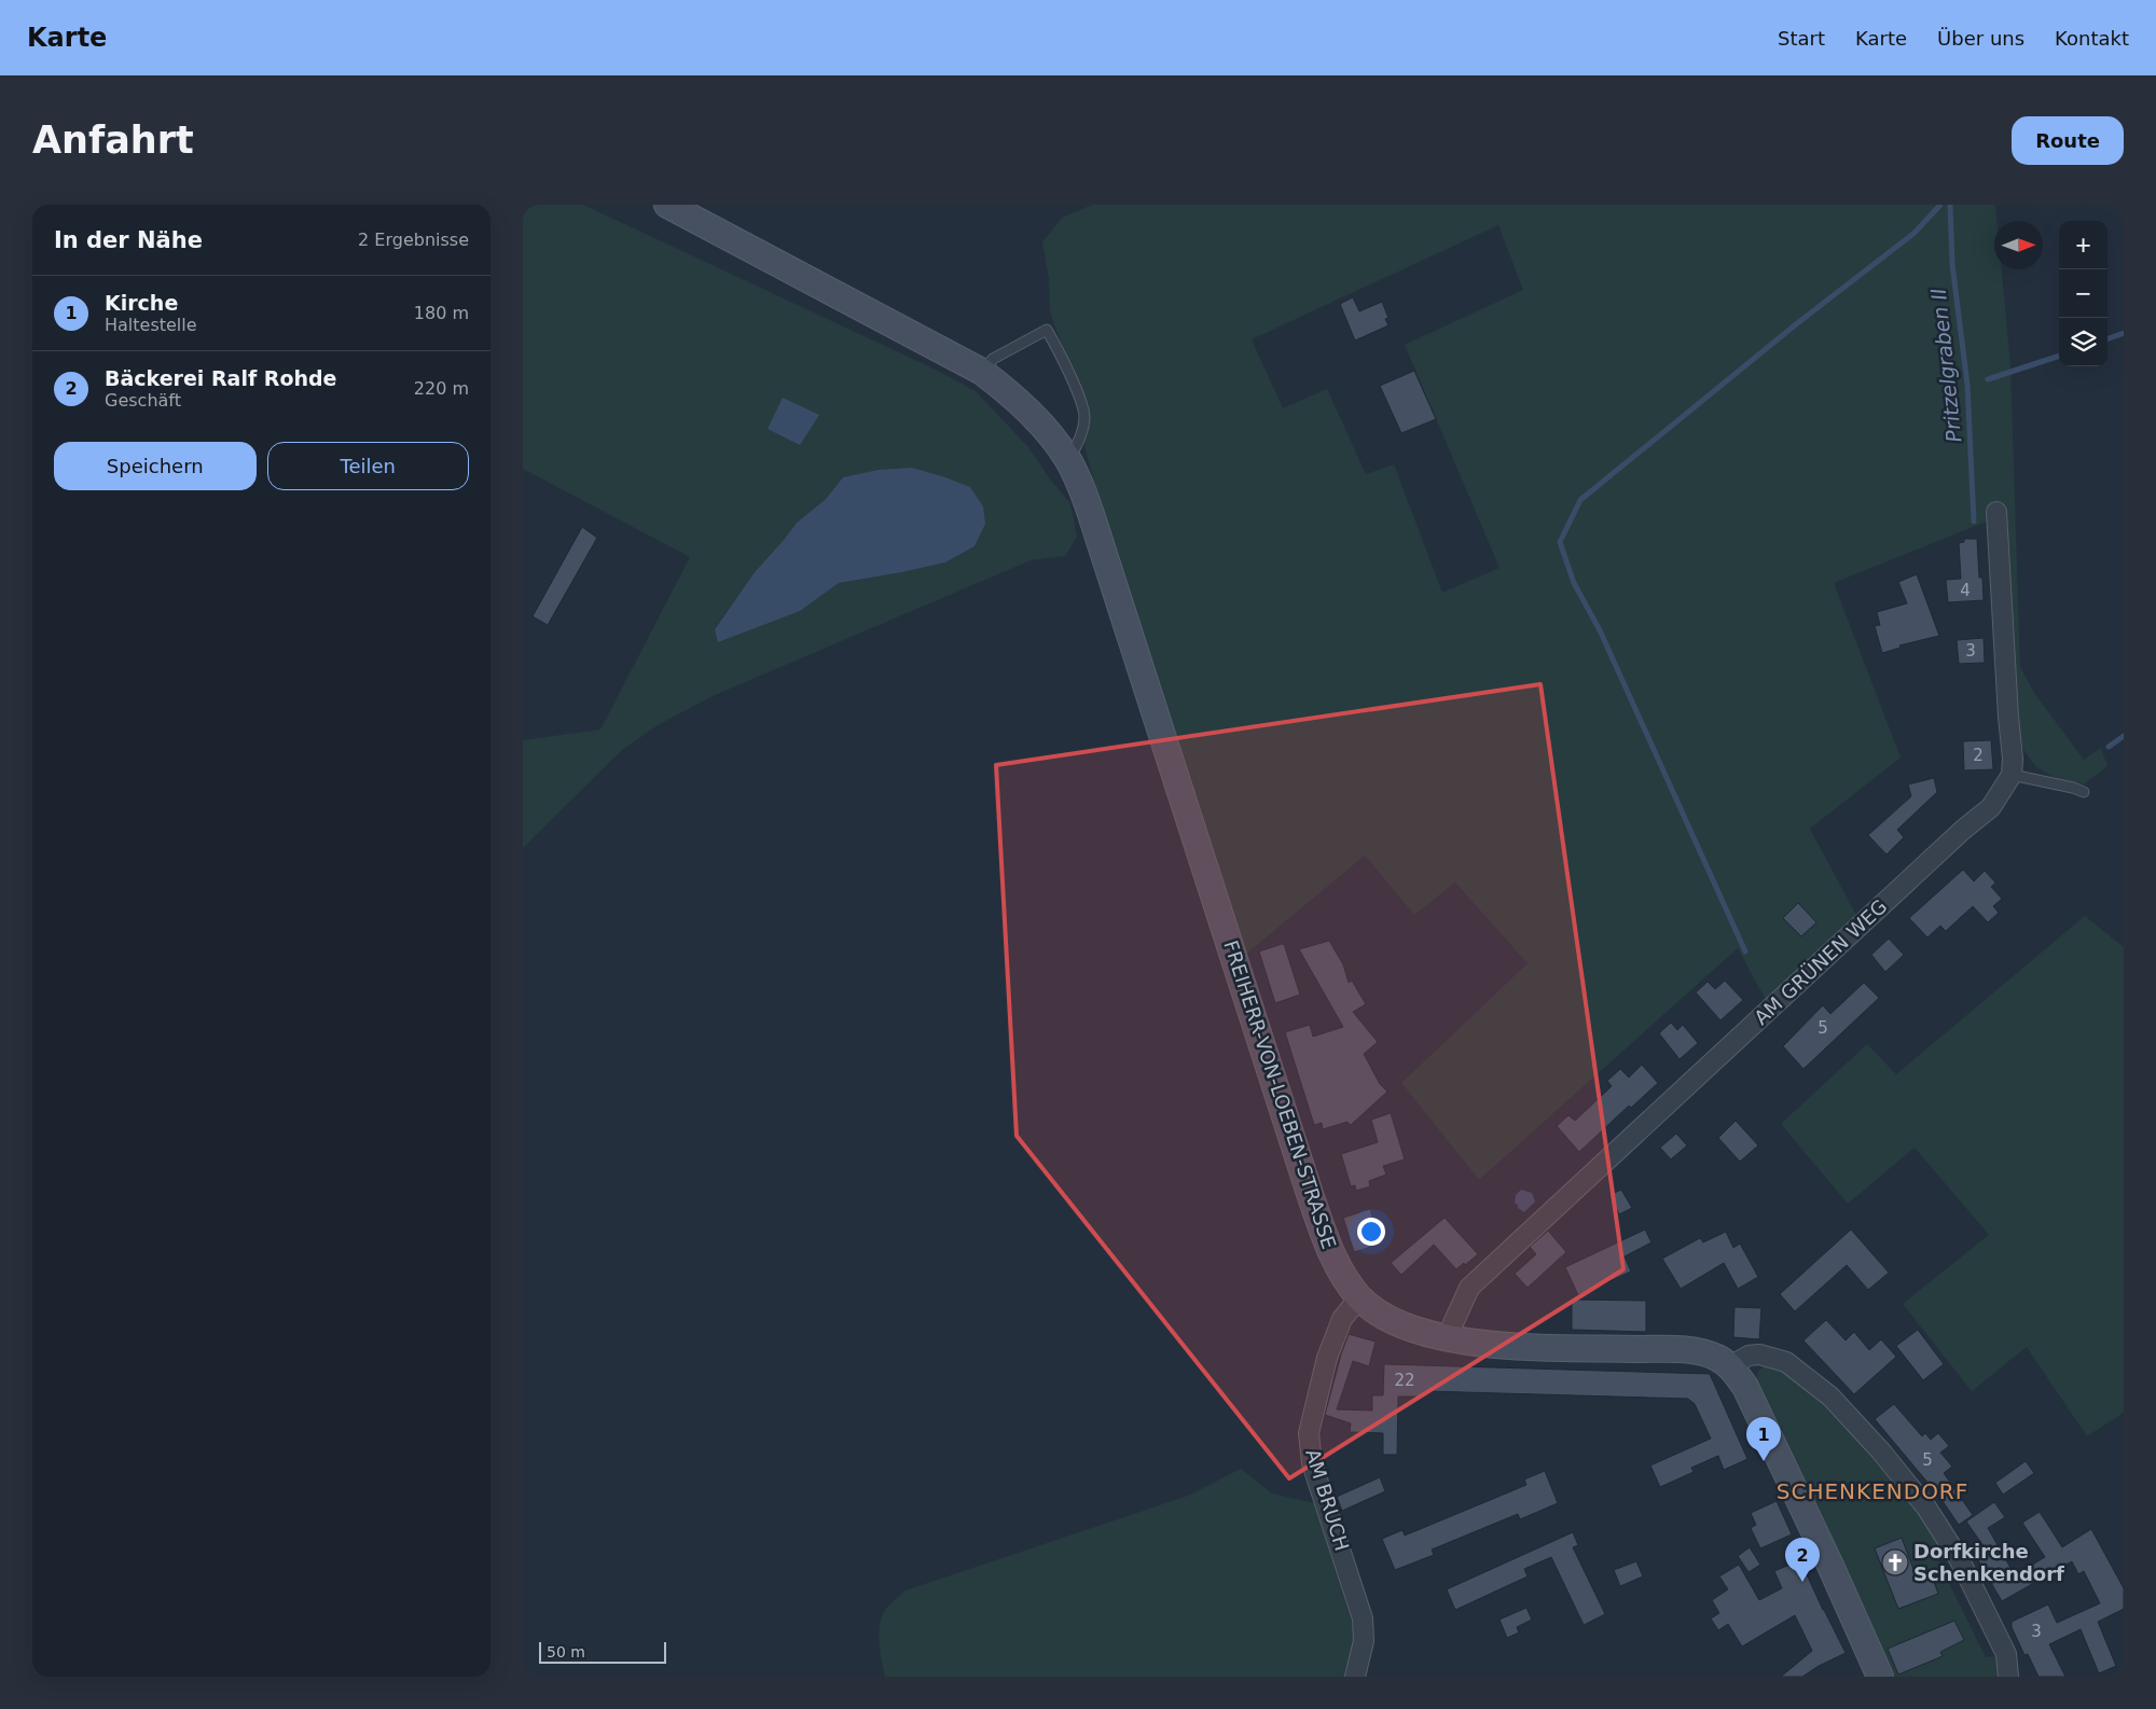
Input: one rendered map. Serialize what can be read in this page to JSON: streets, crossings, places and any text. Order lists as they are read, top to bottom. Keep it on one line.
{"streets":{"main road":["FREIHERR-VON-LOEBEN-STRASSE"],"street":["AM GRÜNEN WEG","AM BRUCH"]},"crossings":[["AM GRÜNEN WEG","FREIHERR-VON-LOEBEN-STRASSE"],["FREIHERR-VON-LOEBEN-STRASSE","AM BRUCH"]],"districts":["SCHENKENDORF"],"water":["Pritzelgraben II"],"places":{"church":["Dorfkirche Schenkendorf"]},"house_numbers":["4","3","2","5","22","5","3"],"scale_bar":"50 m","north":"right","page":{"header":"Karte","nav":["Start","Karte","Über uns","Kontakt"],"buttons":["Route",["Speichern","Teilen"]],"title":"Anfahrt","heading":["In der Nähe","2 Ergebnisse"],"map_buttons":["+","−"],"list":[{"mark":"1","name":"Kirche","note":"Haltestelle","value":"180 m"},{"mark":"2","name":"Bäckerei Ralf Rohde","note":"Geschäft","value":"220 m"}],"pins":["1","2"],"scale":"50 m"}}
